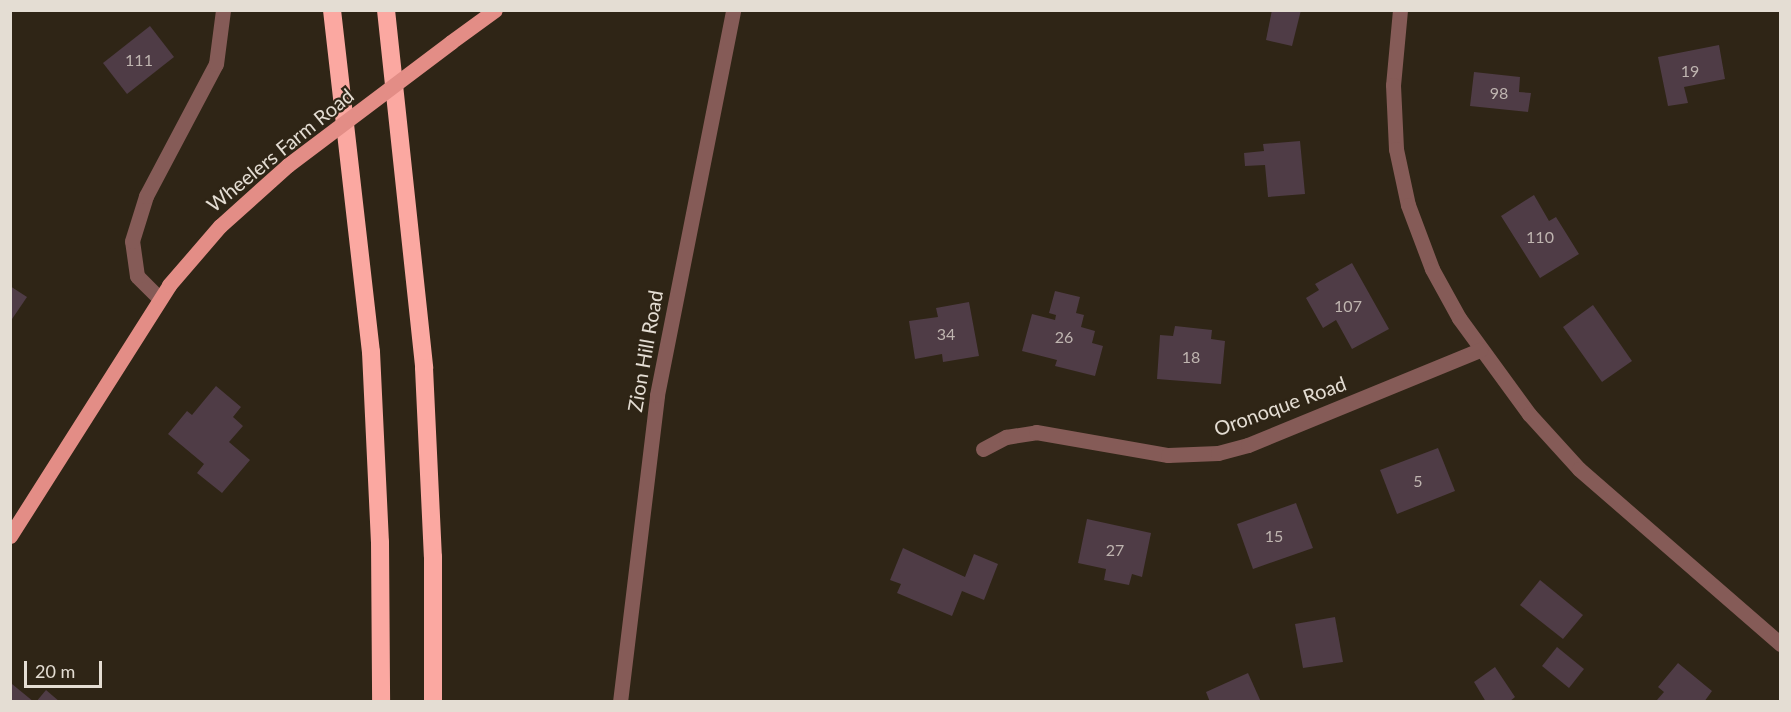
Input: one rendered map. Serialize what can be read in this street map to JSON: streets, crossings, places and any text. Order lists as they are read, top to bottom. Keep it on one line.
{"streets":{"main road":["Wheelers Farm Road"],"street":["Zion Hill Road","Oronoque Road"]},"house_numbers":["111","19","98","110","107","34","26","18","5","15","27"],"scale_bar":"20 m"}
